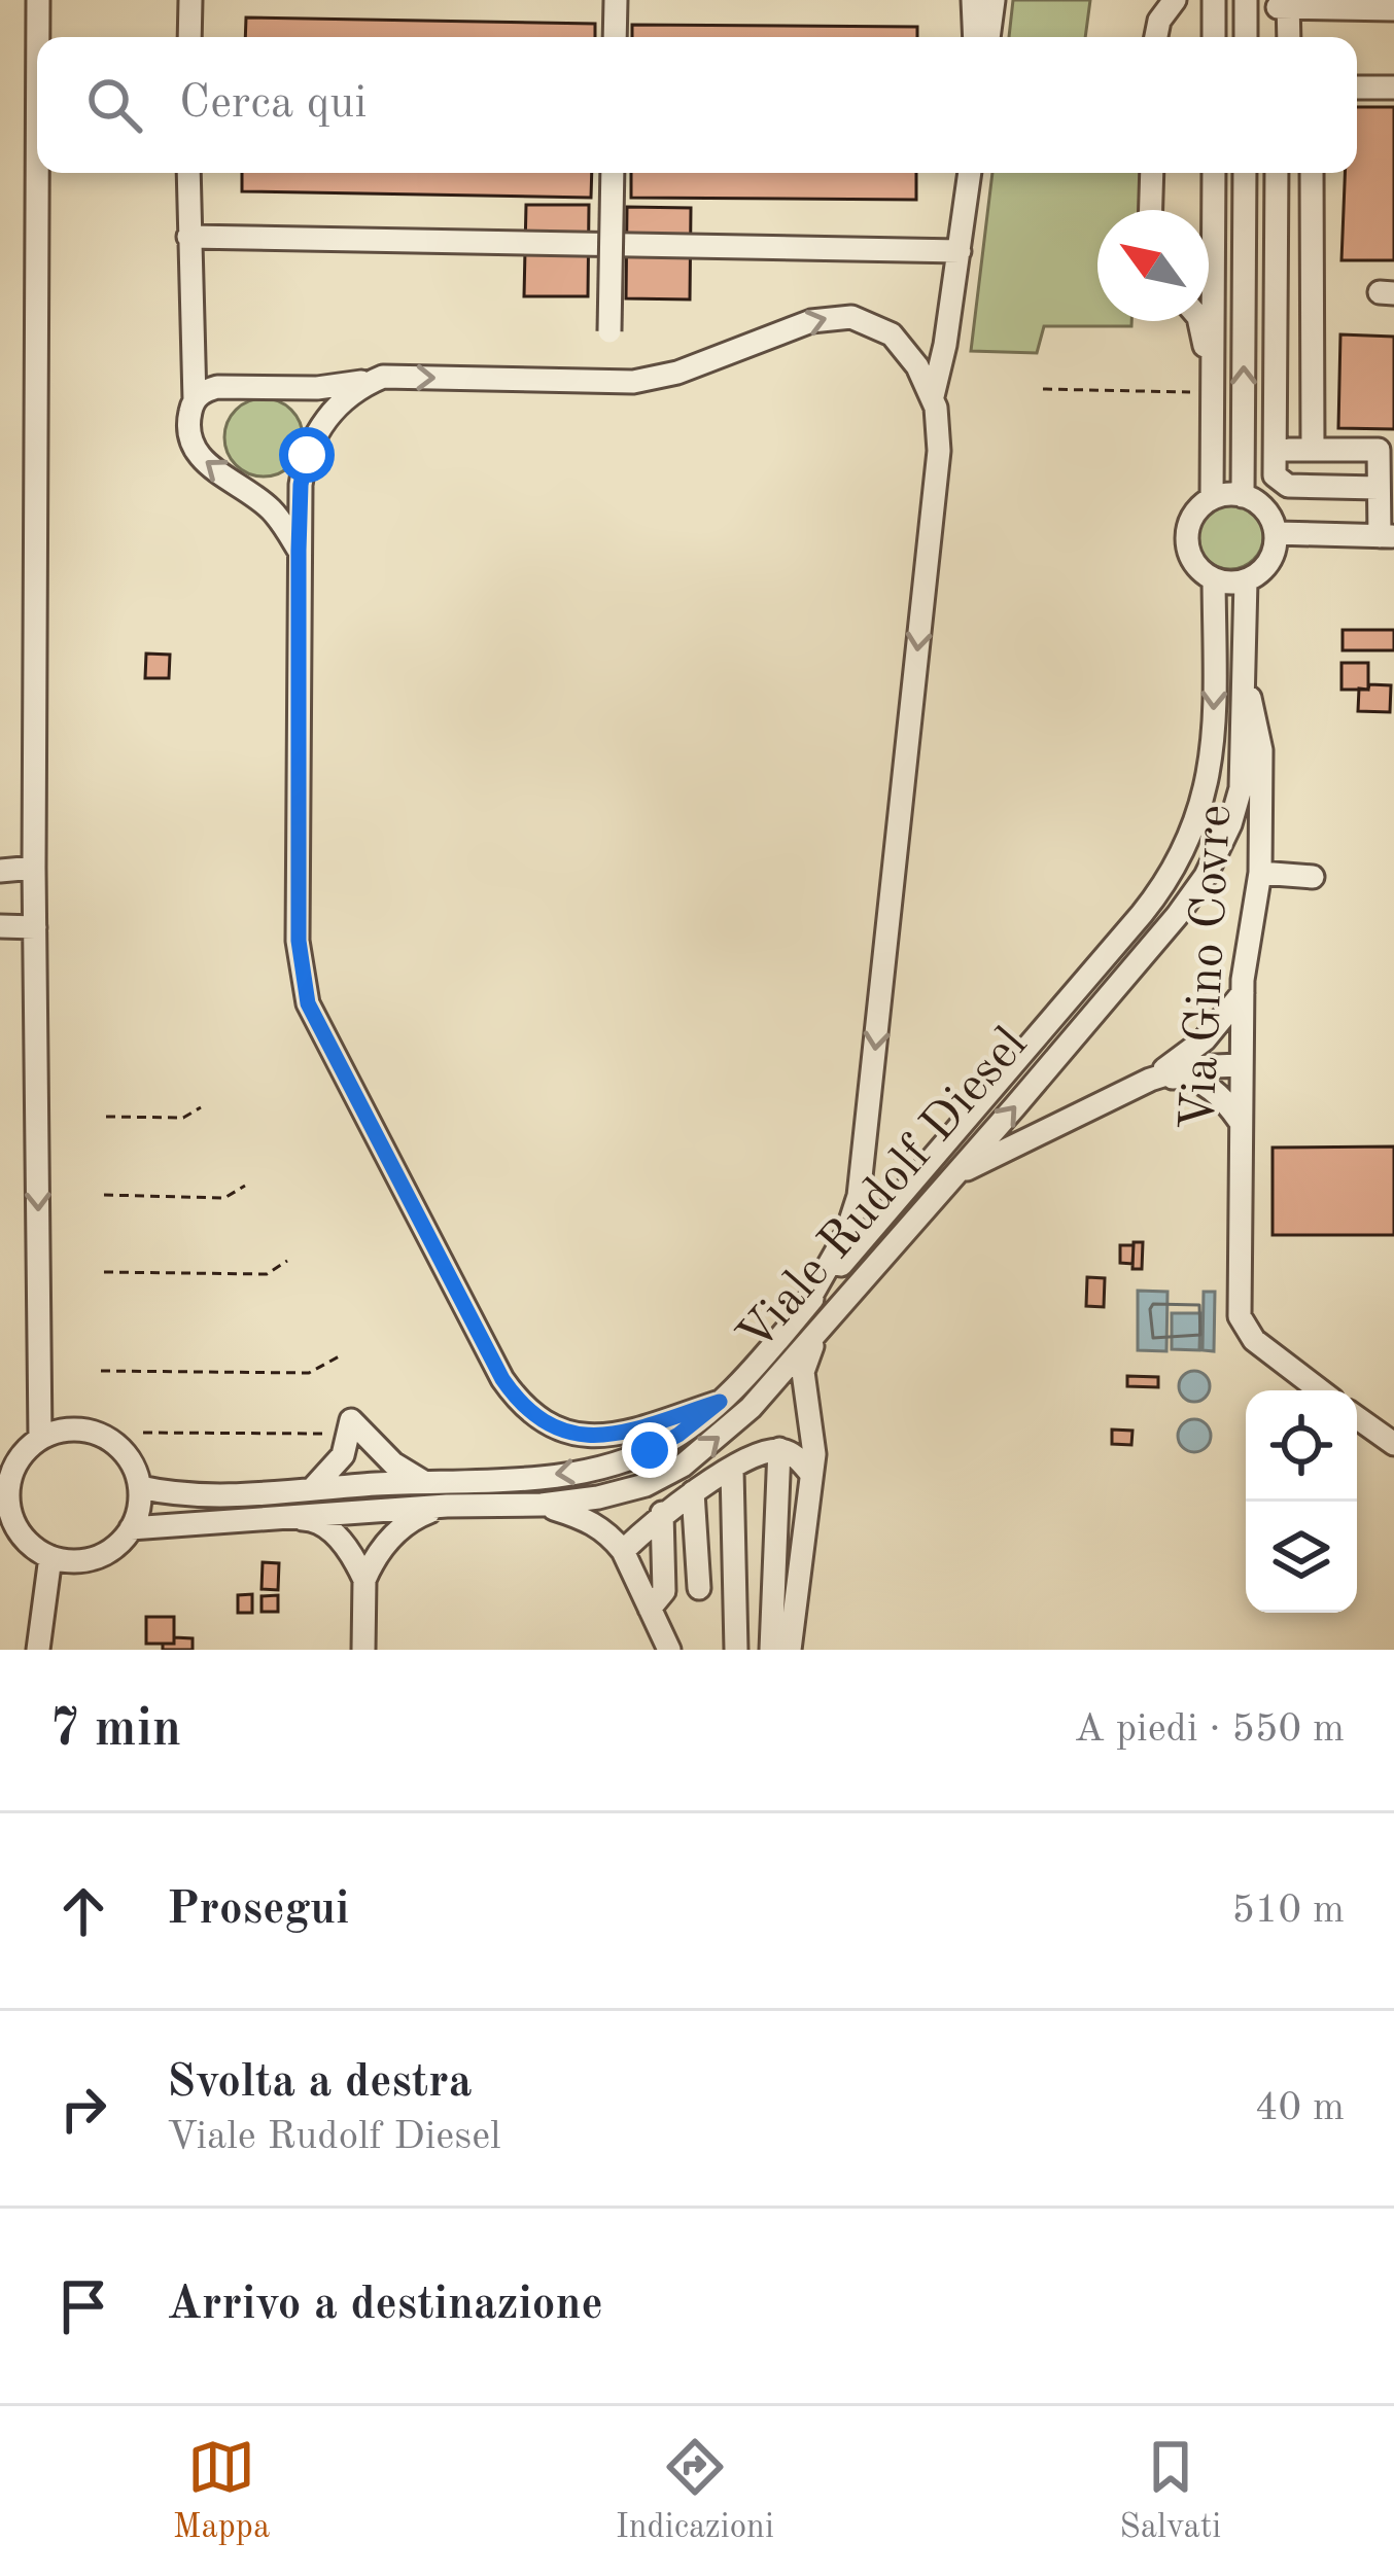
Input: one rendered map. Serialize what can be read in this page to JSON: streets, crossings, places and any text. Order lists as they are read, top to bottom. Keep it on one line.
{"streets":{"street":["Via Gino Covre","Viale Rudolf Diesel"]},"crossings":[["Via Gino Covre","Viale Rudolf Diesel"]],"north":"top left","page":{"search":"Cerca qui","heading":["7 min","A piedi · 550 m"],"list":[["Prosegui","510 m"],["Svolta a destra","Viale Rudolf Diesel","40 m"],"Arrivo a destinazione"],"nav":["Mappa","Indicazioni","Salvati"]}}
